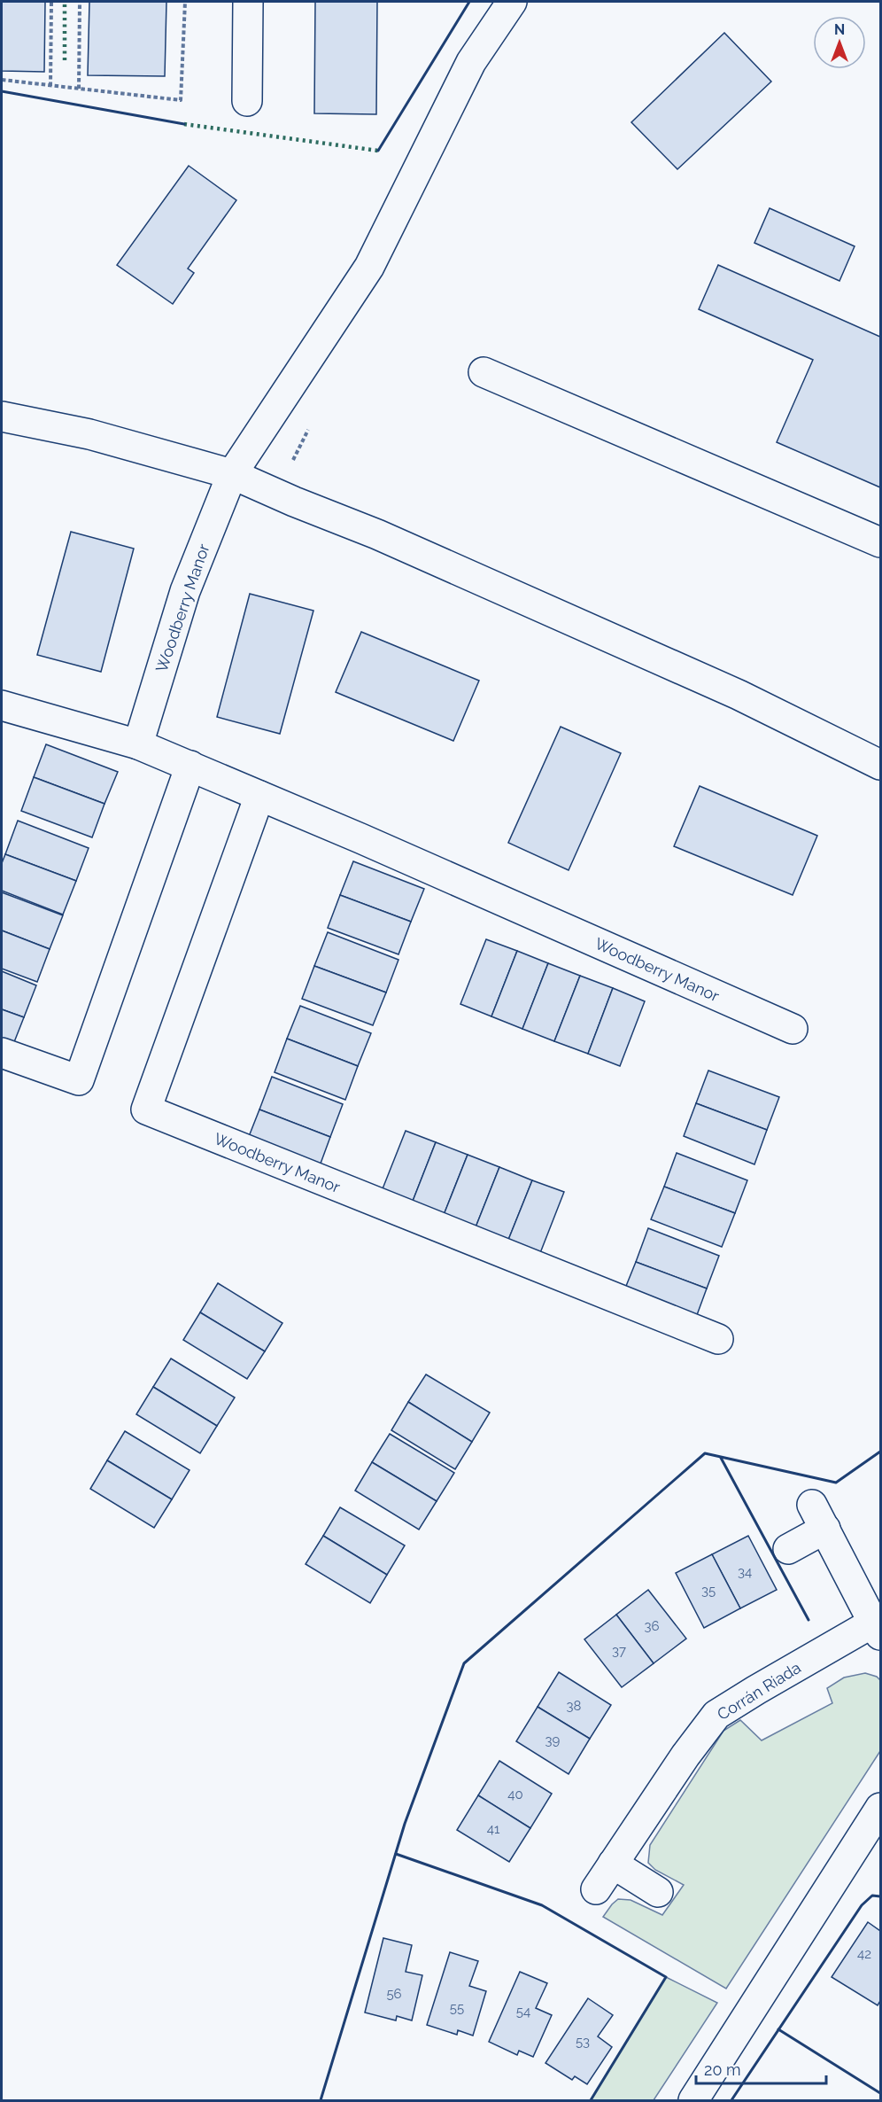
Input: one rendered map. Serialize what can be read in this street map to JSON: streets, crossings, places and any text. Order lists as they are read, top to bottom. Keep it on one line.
{"streets":{"street":["Woodberry Manor","Corrán Riada"]},"house_numbers":["34","35","36","37","38","39","40","41","42","56","55","54","53"],"scale_bar":"20 m","north":"top"}
